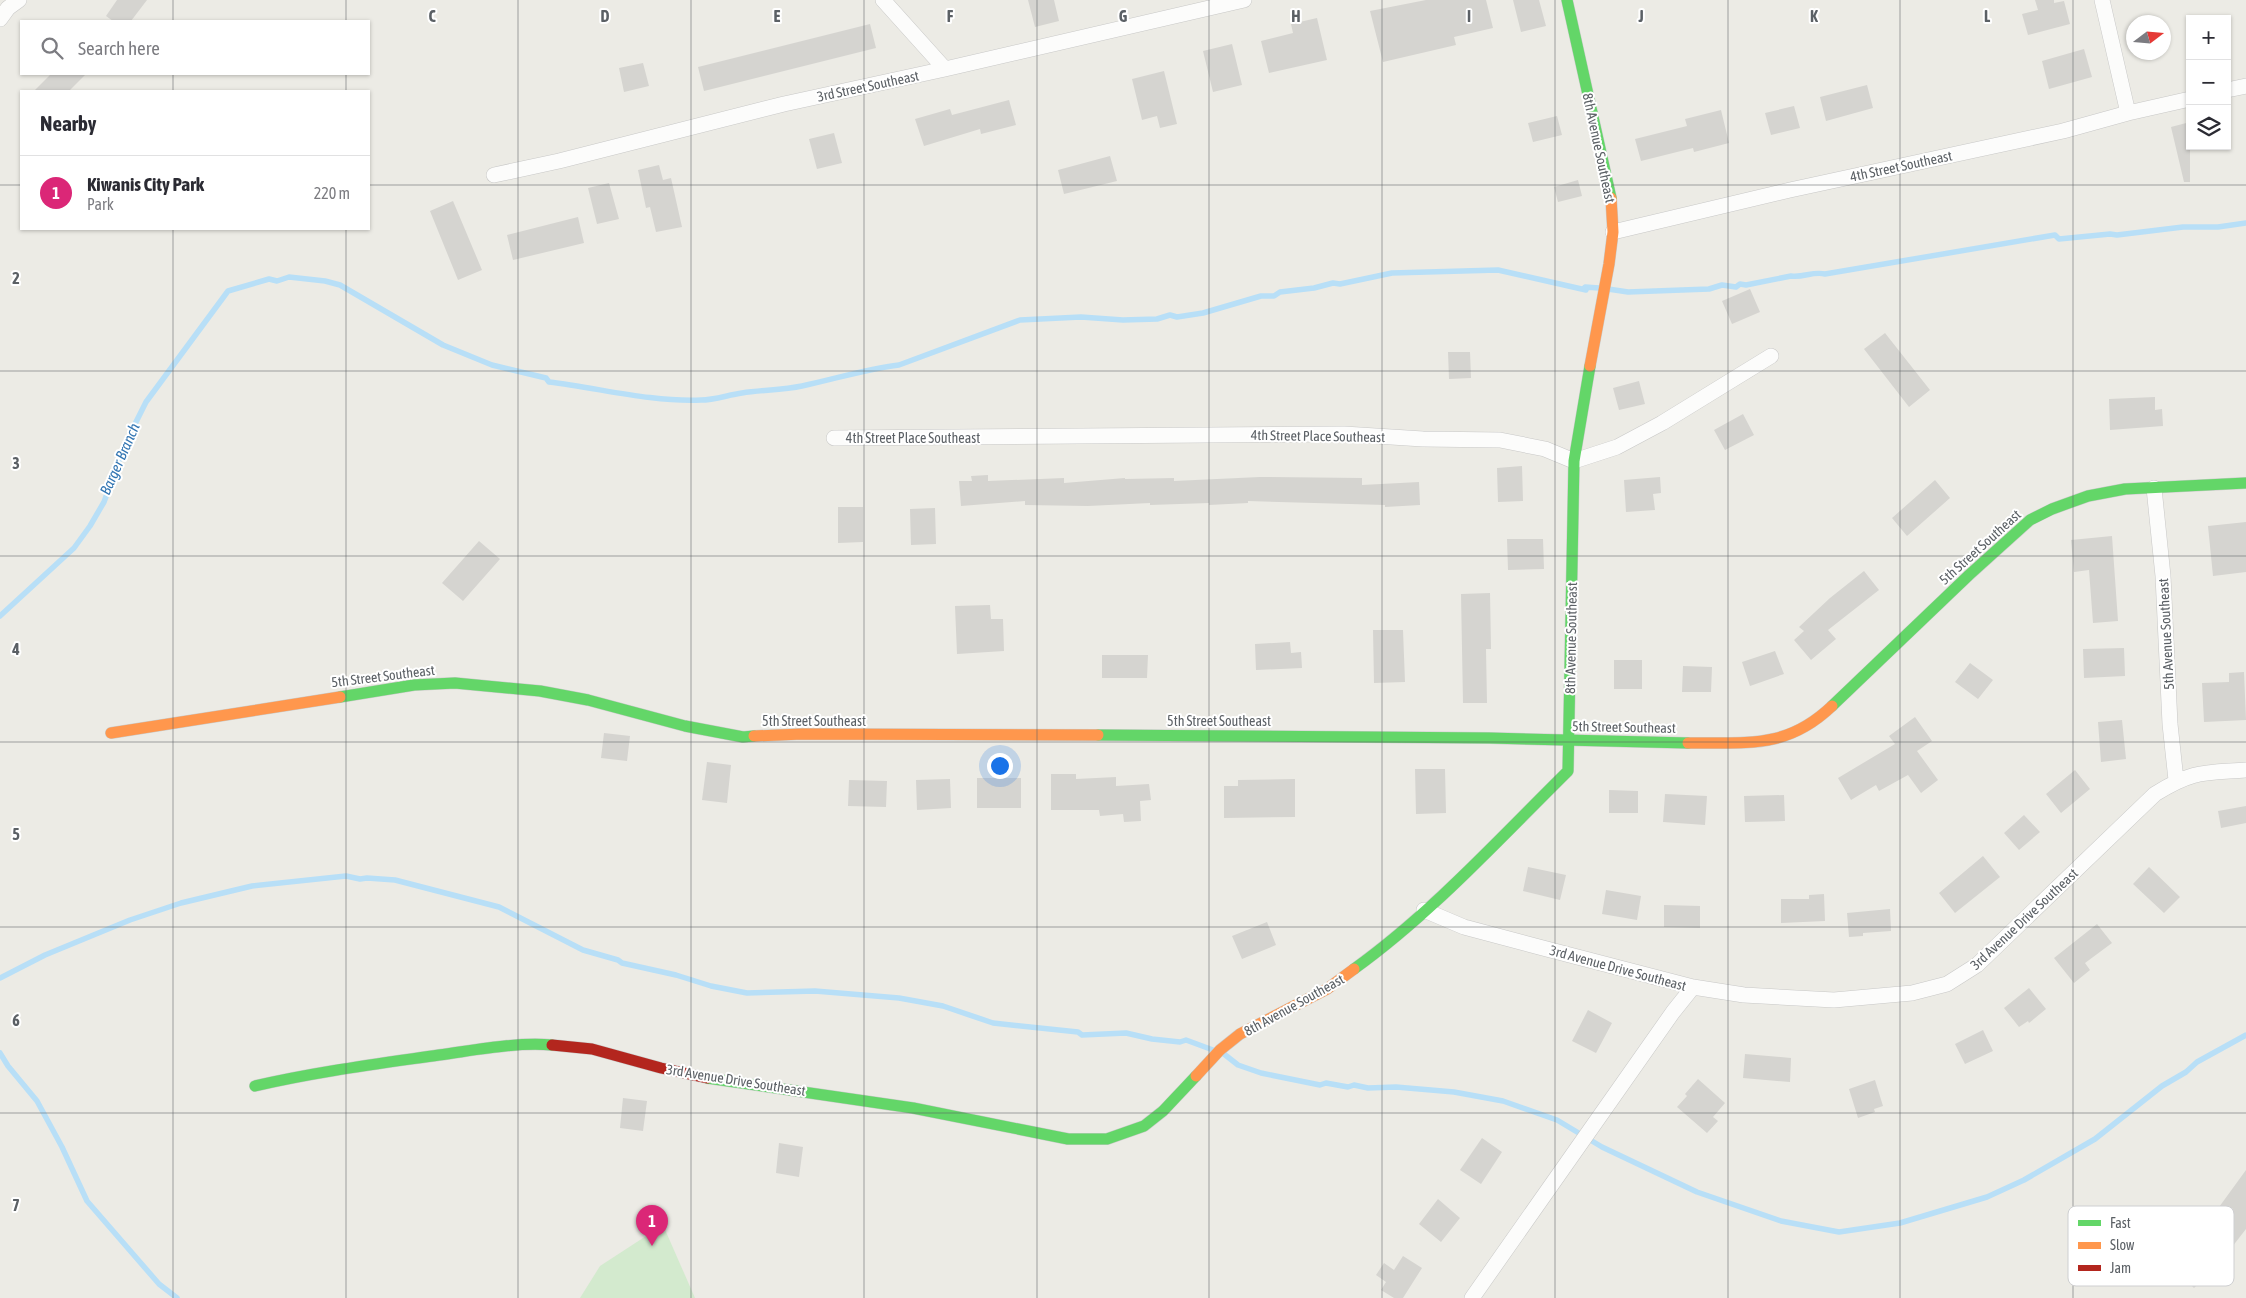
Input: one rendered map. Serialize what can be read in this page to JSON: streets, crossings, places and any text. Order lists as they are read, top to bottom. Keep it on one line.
{"streets":{"street":["3rd Street Southeast","8th Avenue Southeast","4th Street Southeast","4th Street Place Southeast","5th Street Southeast","5th Avenue Southeast","3rd Avenue Drive Southeast"]},"crossings":[["8th Avenue Southeast","4th Street Southeast"],["8th Avenue Southeast","4th Street Place Southeast"],["8th Avenue Southeast","5th Street Southeast"],["8th Avenue Southeast","3rd Avenue Drive Southeast"],["5th Street Southeast","5th Avenue Southeast"],["5th Avenue Southeast","3rd Avenue Drive Southeast"]],"water":["Barger Branch"],"legend":["Fast","Slow","Jam"],"north":"right","page":{"map_buttons":["+","−"],"search":"Search here","heading":"Nearby","list":[{"mark":"1","name":"Kiwanis City Park","note":"Park","value":"220 m"}],"pins":"1"},"grid":{"columns":["C","D","E","F","G","H","I","J","K","L"],"rows":["2","3","4","5","6","7"]}}
